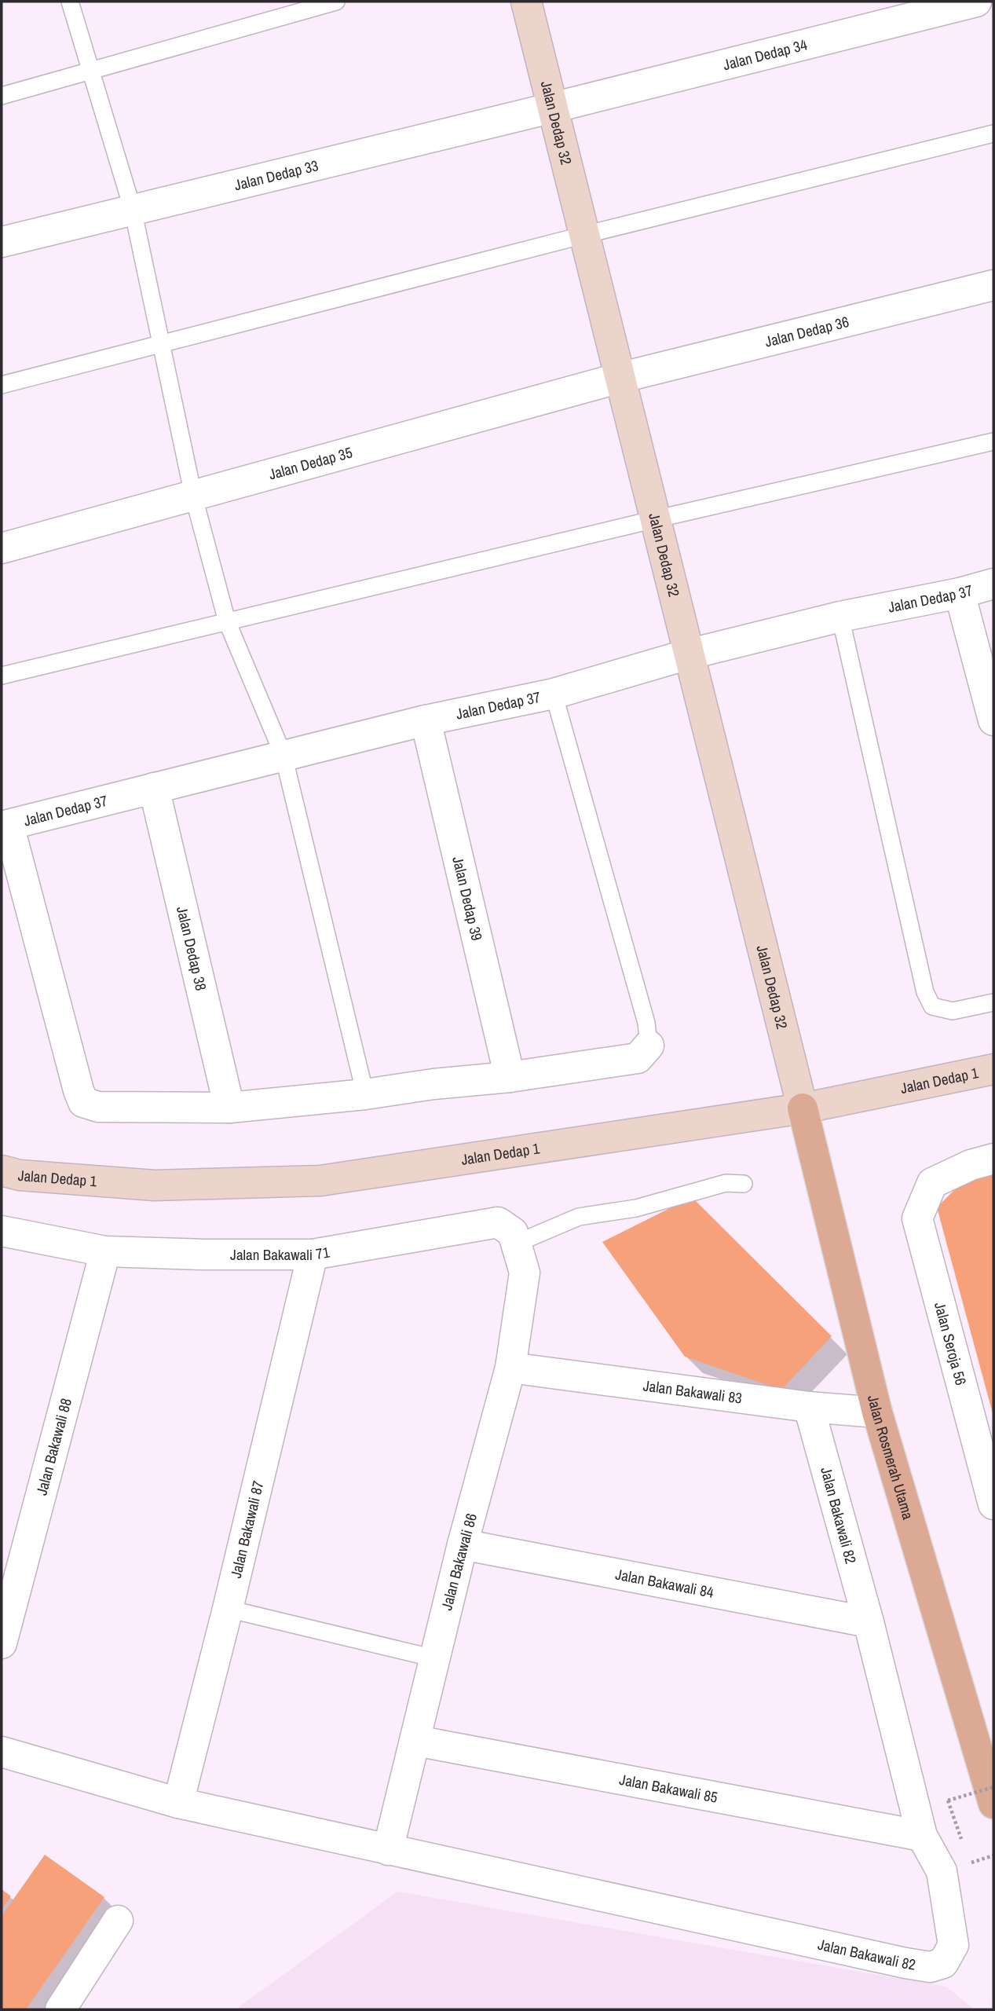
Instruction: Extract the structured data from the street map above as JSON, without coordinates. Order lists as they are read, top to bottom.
{
  "streets": {
    "main road": ["Jalan Rosmerah Utama"],
    "street": [
      "Jalan Dedap 34",
      "Jalan Dedap 32",
      "Jalan Dedap 33",
      "Jalan Dedap 36",
      "Jalan Dedap 35",
      "Jalan Dedap 37",
      "Jalan Dedap 39",
      "Jalan Dedap 38",
      "Jalan Dedap 1",
      "Jalan Bakawali 71",
      "Jalan Seroja 56",
      "Jalan Bakawali 83",
      "Jalan Bakawali 88",
      "Jalan Bakawali 82",
      "Jalan Bakawali 87",
      "Jalan Bakawali 86",
      "Jalan Bakawali 84",
      "Jalan Bakawali 85"
    ]
  },
  "crossings": [
    ["Jalan Dedap 34", "Jalan Dedap 32"],
    ["Jalan Dedap 34", "Jalan Dedap 33"],
    ["Jalan Dedap 32", "Jalan Dedap 33"],
    ["Jalan Dedap 32", "Jalan Dedap 36"],
    ["Jalan Dedap 32", "Jalan Dedap 35"],
    ["Jalan Dedap 32", "Jalan Dedap 37"],
    ["Jalan Dedap 32", "Jalan Dedap 1"],
    ["Jalan Dedap 32", "Jalan Rosmerah Utama"],
    ["Jalan Dedap 36", "Jalan Dedap 35"],
    ["Jalan Dedap 37", "Jalan Dedap 39"],
    ["Jalan Dedap 37", "Jalan Dedap 38"],
    ["Jalan Dedap 1", "Jalan Rosmerah Utama"],
    ["Jalan Bakawali 71", "Jalan Bakawali 88"],
    ["Jalan Bakawali 71", "Jalan Bakawali 87"],
    ["Jalan Bakawali 71", "Jalan Bakawali 86"],
    ["Jalan Bakawali 83", "Jalan Rosmerah Utama"],
    ["Jalan Bakawali 83", "Jalan Bakawali 82"],
    ["Jalan Bakawali 83", "Jalan Bakawali 86"],
    ["Jalan Bakawali 82", "Jalan Bakawali 87"],
    ["Jalan Bakawali 82", "Jalan Bakawali 86"],
    ["Jalan Bakawali 82", "Jalan Bakawali 84"],
    ["Jalan Bakawali 82", "Jalan Bakawali 85"],
    ["Jalan Bakawali 86", "Jalan Bakawali 84"],
    ["Jalan Bakawali 86", "Jalan Bakawali 85"]
  ]
}
